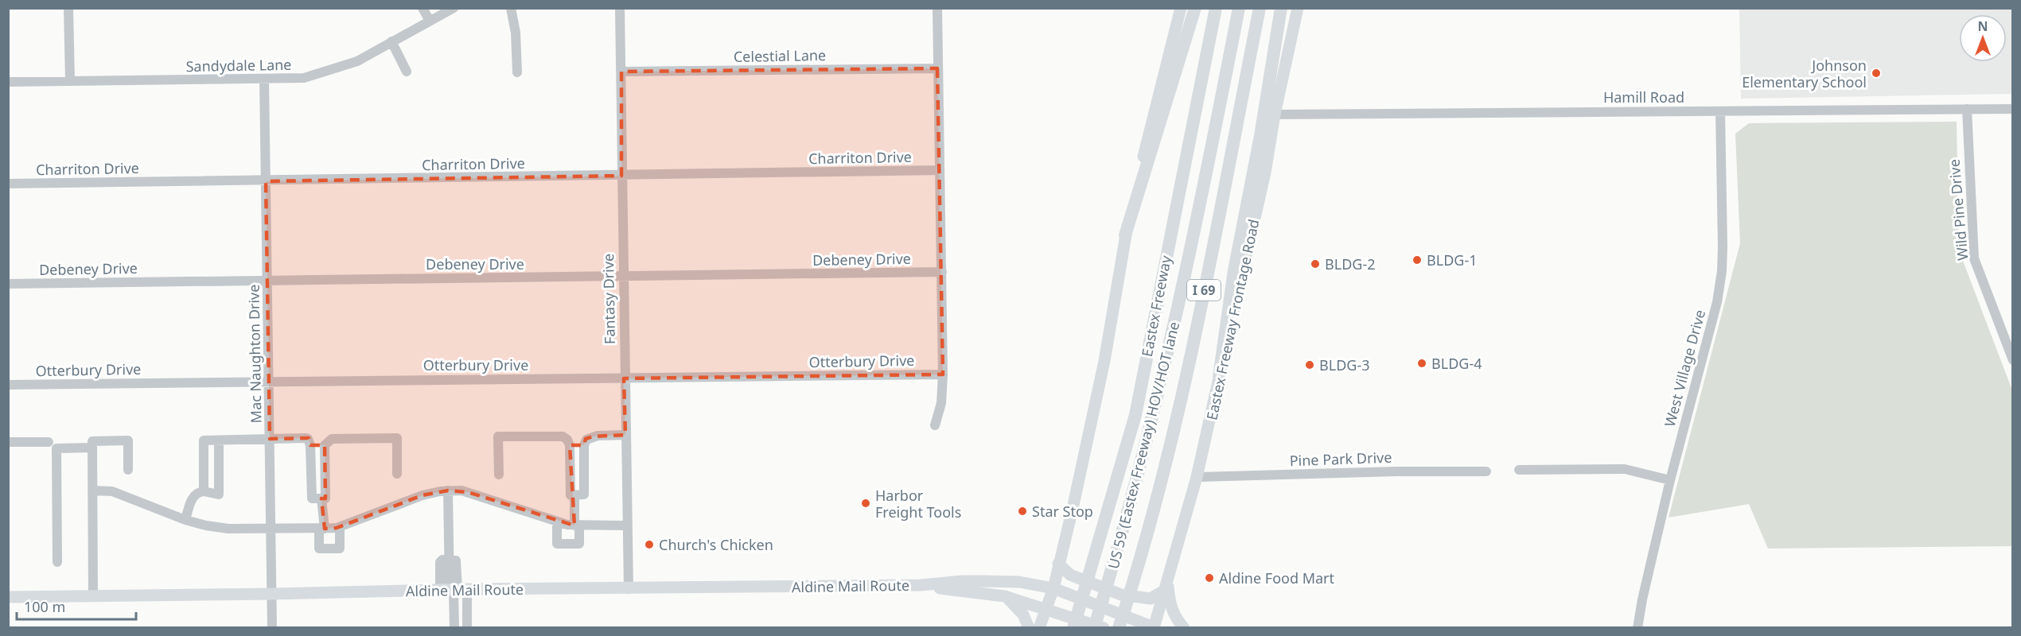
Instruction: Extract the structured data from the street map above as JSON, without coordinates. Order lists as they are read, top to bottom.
{
  "streets": {
    "highway": ["I 69", "Eastex Freeway", "US 59 (Eastex Freeway) HOV/HOT lane"],
    "main road": ["Eastex Freeway Frontage Road", "Aldine Mail Route"],
    "street": [
      "Celestial Lane",
      "Sandydale Lane",
      "Hamill Road",
      "Charriton Drive",
      "Wild Pine Drive",
      "Debeney Drive",
      "Fantasy Drive",
      "Mac Naughton Drive",
      "Otterbury Drive",
      "West Village Drive",
      "Pine Park Drive"
    ]
  },
  "crossings": [
    ["Celestial Lane", "Fantasy Drive"],
    ["Sandydale Lane", "Mac Naughton Drive"],
    ["Hamill Road", "Wild Pine Drive"],
    ["Hamill Road", "Eastex Freeway Frontage Road"],
    ["Hamill Road", "West Village Drive"],
    ["Charriton Drive", "Fantasy Drive"],
    ["Charriton Drive", "Mac Naughton Drive"],
    ["Debeney Drive", "Fantasy Drive"],
    ["Debeney Drive", "Mac Naughton Drive"],
    ["Fantasy Drive", "Otterbury Drive"],
    ["Fantasy Drive", "Aldine Mail Route"],
    ["Eastex Freeway Frontage Road", "Pine Park Drive"],
    ["Eastex Freeway Frontage Road", "Aldine Mail Route"],
    ["Mac Naughton Drive", "Otterbury Drive"],
    ["Mac Naughton Drive", "Aldine Mail Route"]
  ],
  "places": [
    "Johnson Elementary School",
    "BLDG-1",
    "BLDG-2",
    "BLDG-4",
    "BLDG-3",
    "Harbor Freight Tools",
    "Star Stop",
    "Church's Chicken",
    "Aldine Food Mart"
  ],
  "scale_bar": "100 m",
  "north": "top"
}
